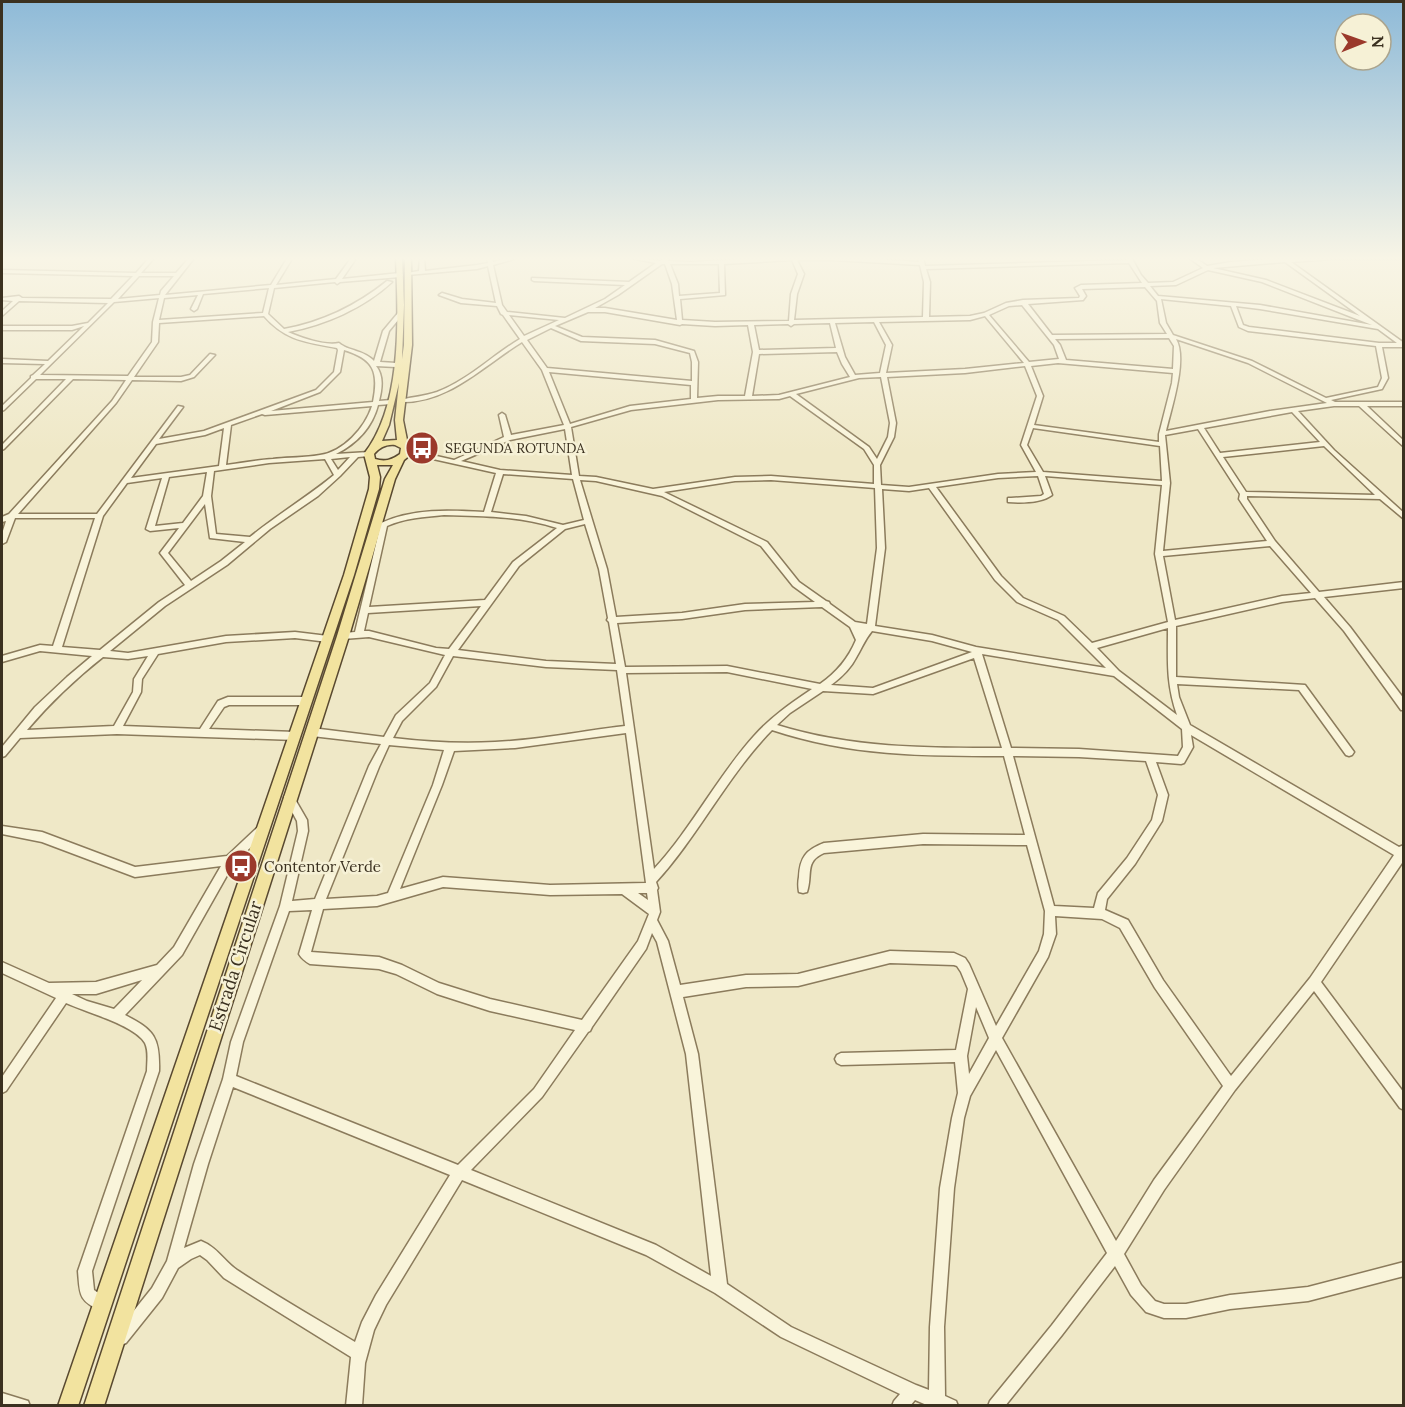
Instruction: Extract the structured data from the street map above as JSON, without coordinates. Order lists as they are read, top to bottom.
{
  "streets": {
    "main road": ["Estrada Circular"]
  },
  "places": {
    "bus stop": ["SEGUNDA ROTUNDA", "Contentor Verde"]
  },
  "north": "right"
}
